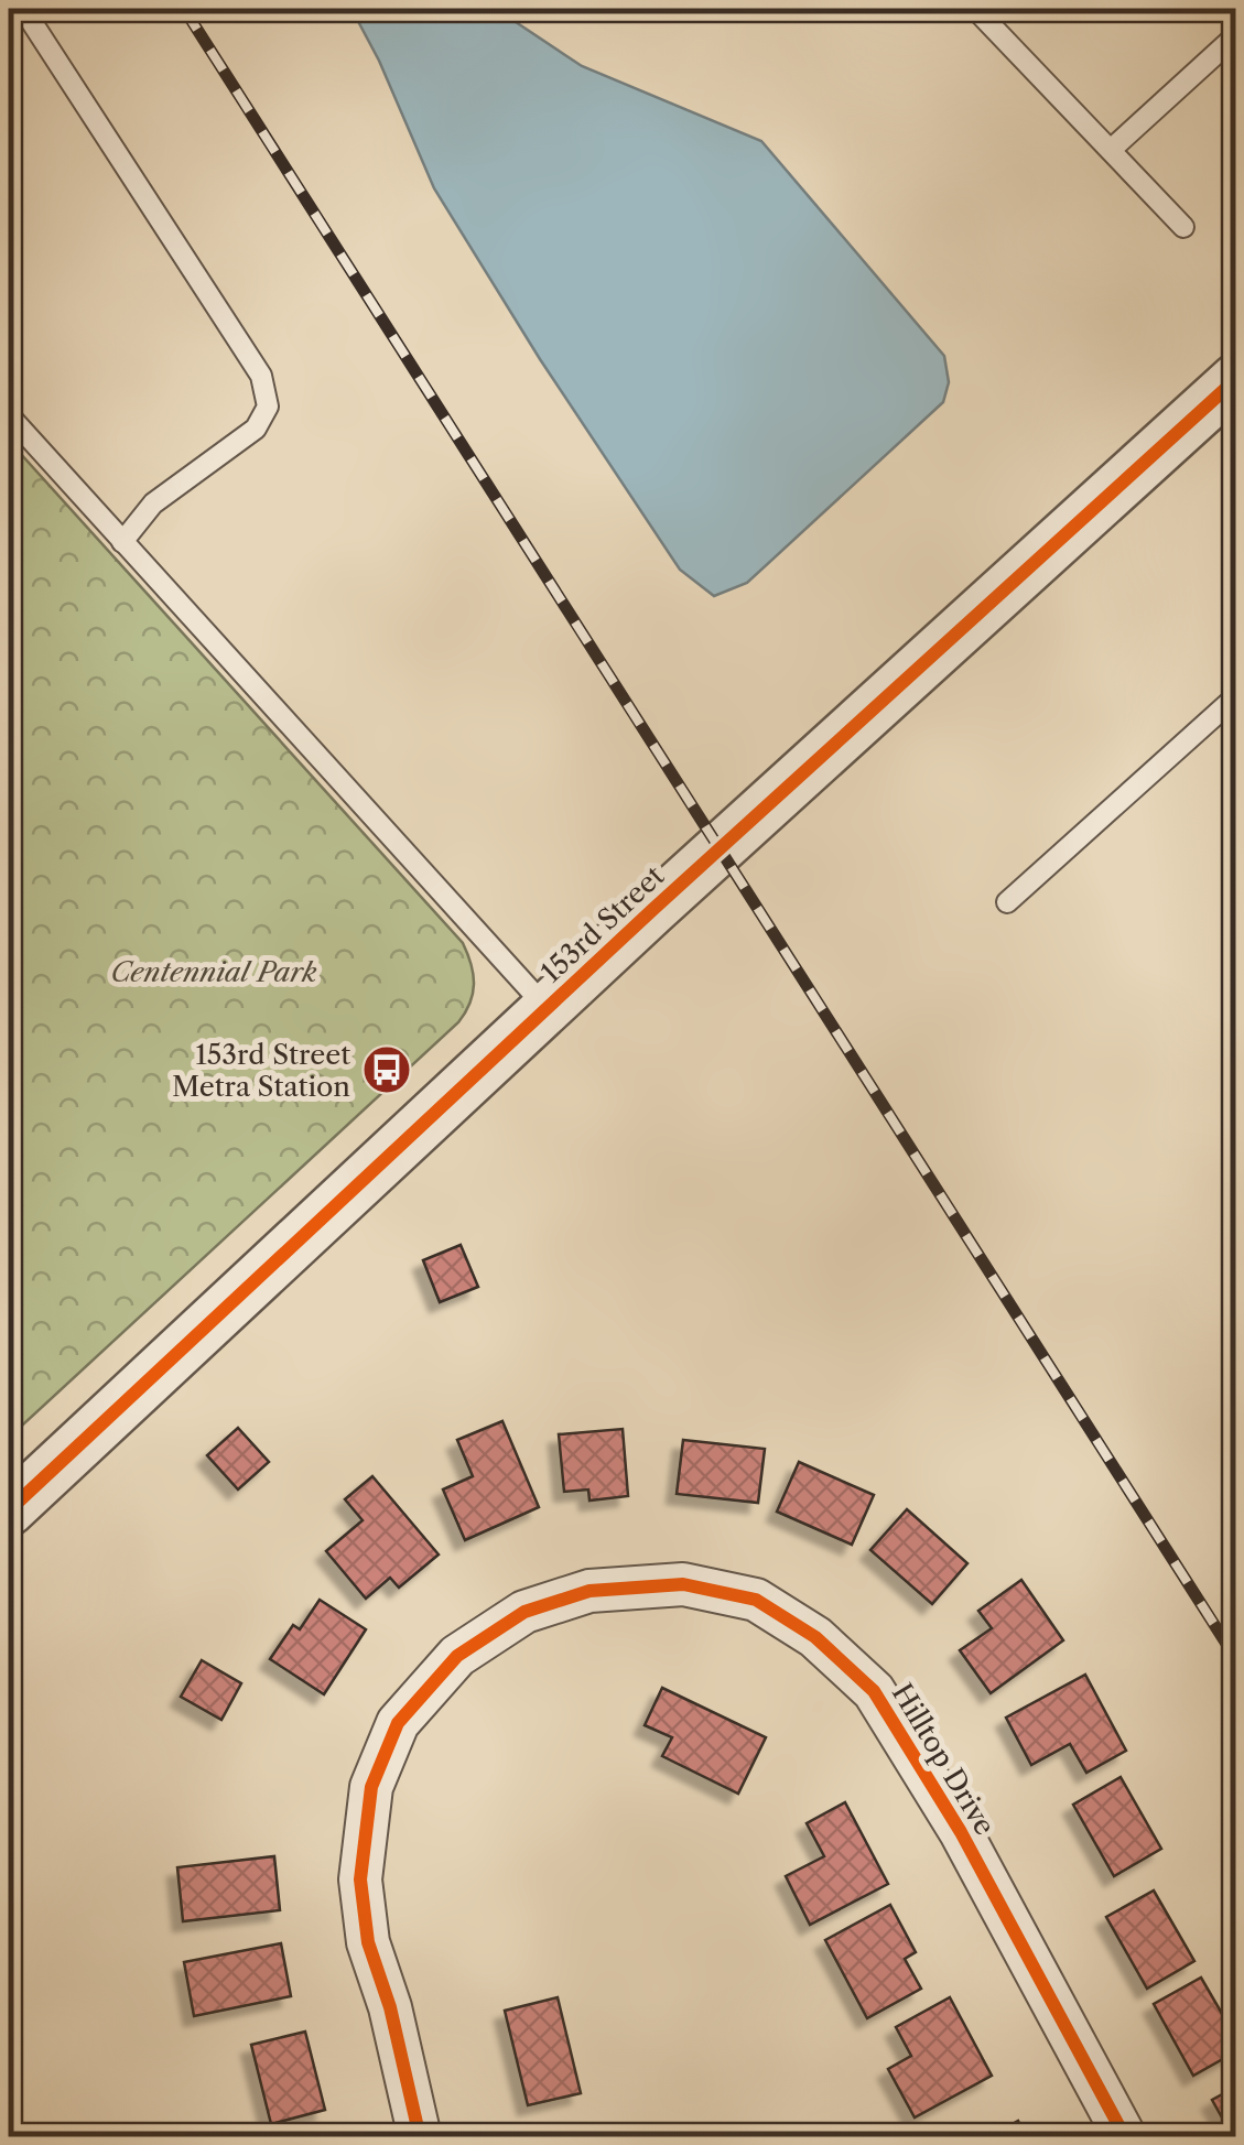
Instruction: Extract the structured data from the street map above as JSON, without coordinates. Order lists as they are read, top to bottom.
{
  "streets": {
    "street": ["153rd Street", "Hilltop Drive"]
  },
  "parks": ["Centennial Park"],
  "places": {
    "bus stop": ["153rd Street Metra Station"]
  }
}
